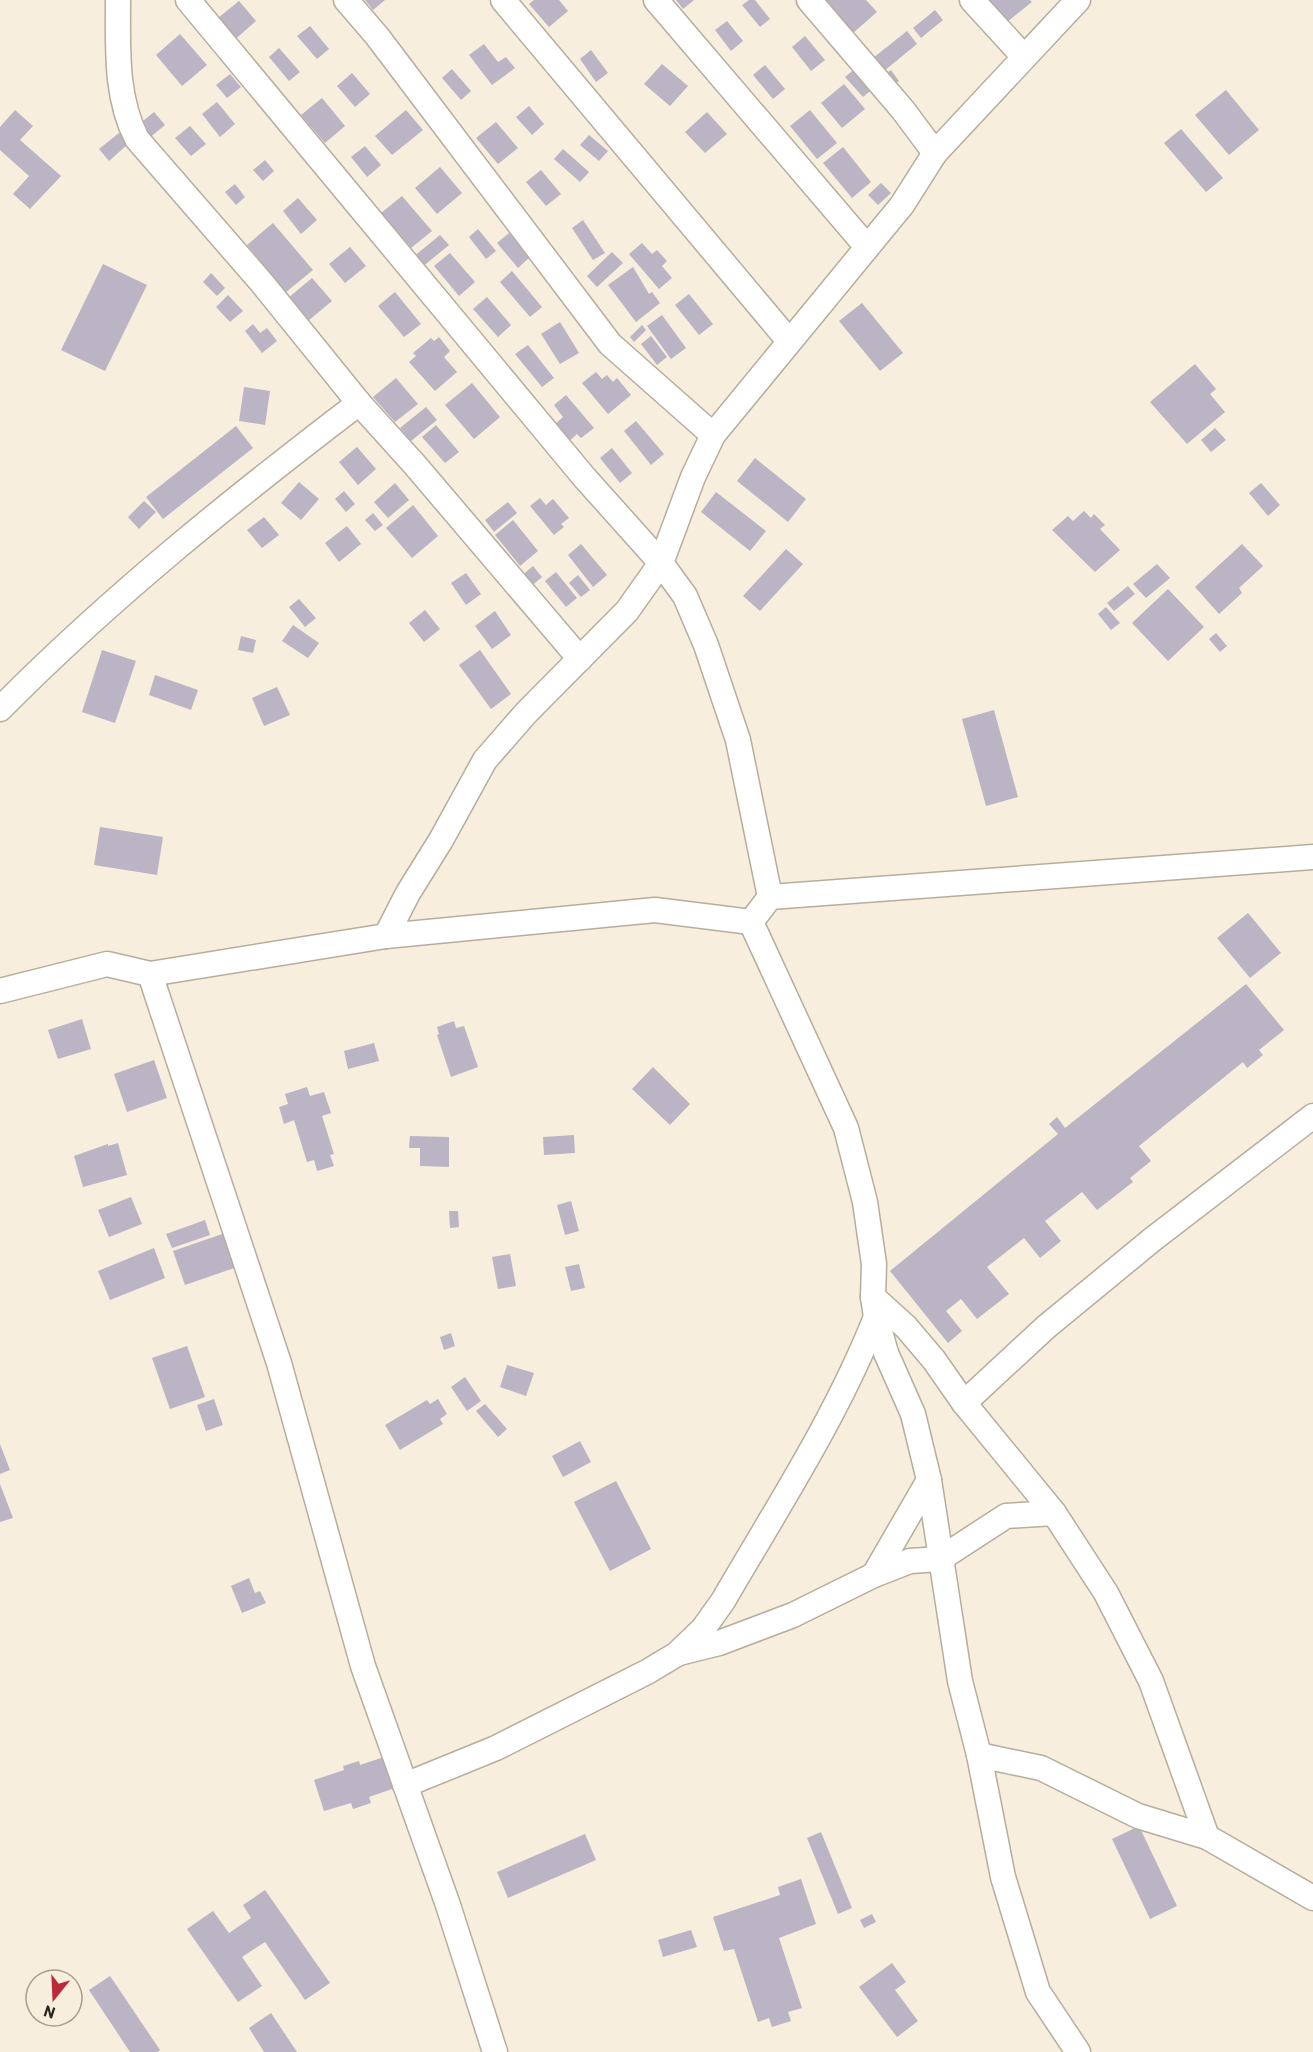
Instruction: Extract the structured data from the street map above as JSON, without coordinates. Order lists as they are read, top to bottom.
{
  "north": "bottom"
}
